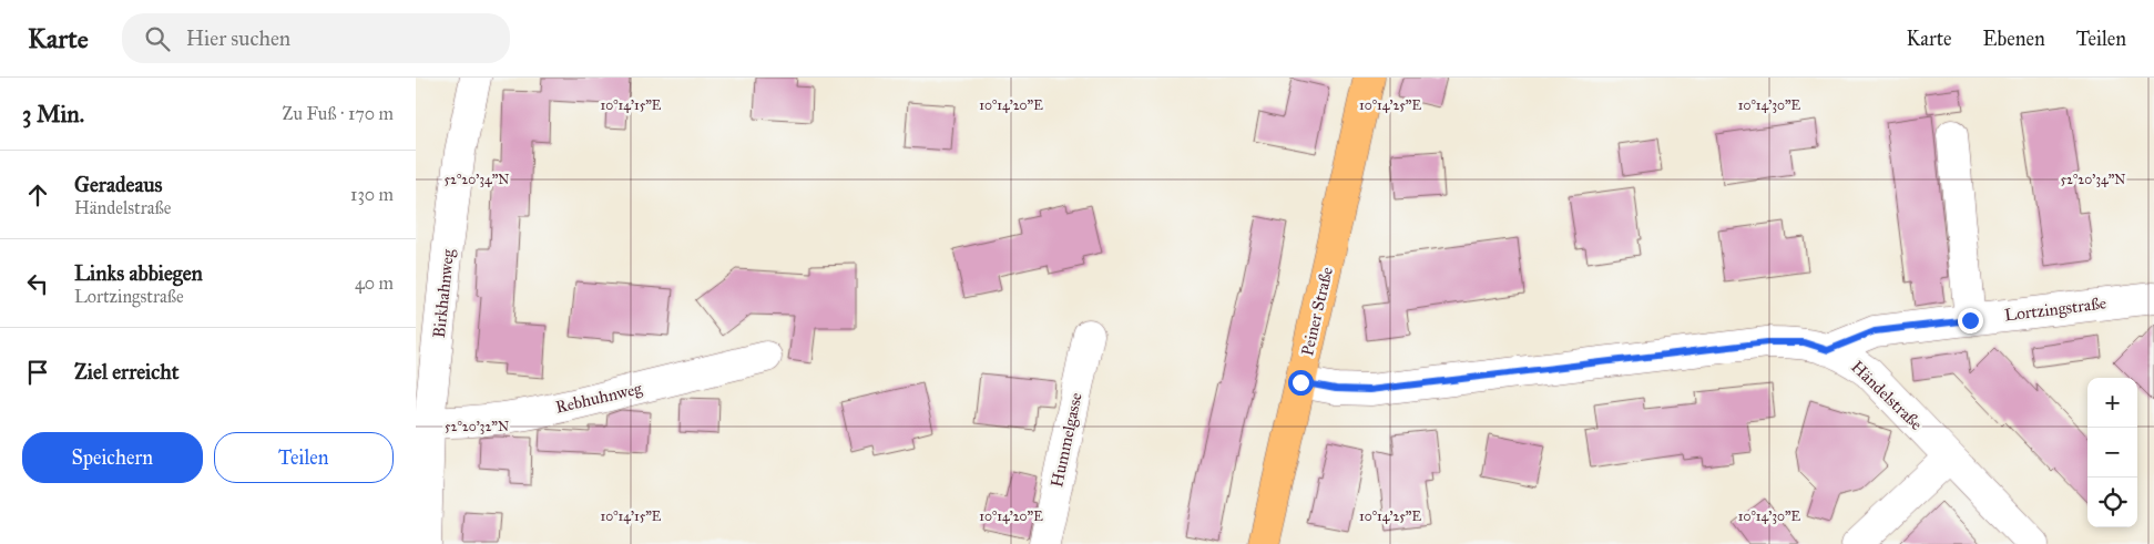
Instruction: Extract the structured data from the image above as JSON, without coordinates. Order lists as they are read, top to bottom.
{
  "streets": {
    "main road": ["Peiner Straße"],
    "street": [
      "Birkhahnweg",
      "Lortzingstraße",
      "Händelstraße",
      "Rebhuhnweg",
      "Hummelgasse"
    ]
  },
  "crossings": [
    ["Birkhahnweg", "Rebhuhnweg"],
    ["Lortzingstraße", "Händelstraße"],
    ["Peiner Straße", "Händelstraße"]
  ],
  "page": {
    "header": "Karte",
    "search": "Hier suchen",
    "nav": ["Karte", "Ebenen", "Teilen"],
    "heading": ["3 Min.", "Zu Fuß · 170 m"],
    "list": [
      ["Geradeaus", "Händelstraße", "130 m"],
      ["Links abbiegen", "Lortzingstraße", "40 m"],
      "Ziel erreicht"
    ],
    "map_buttons": ["+", "−"],
    "buttons": ["Speichern", "Teilen"]
  },
  "coordinates": [
    "10°14'15\"E",
    "10°14'20\"E",
    "10°14'25\"E",
    "10°14'30\"E",
    "52°20'34\"N",
    "52°20'32\"N"
  ]
}
